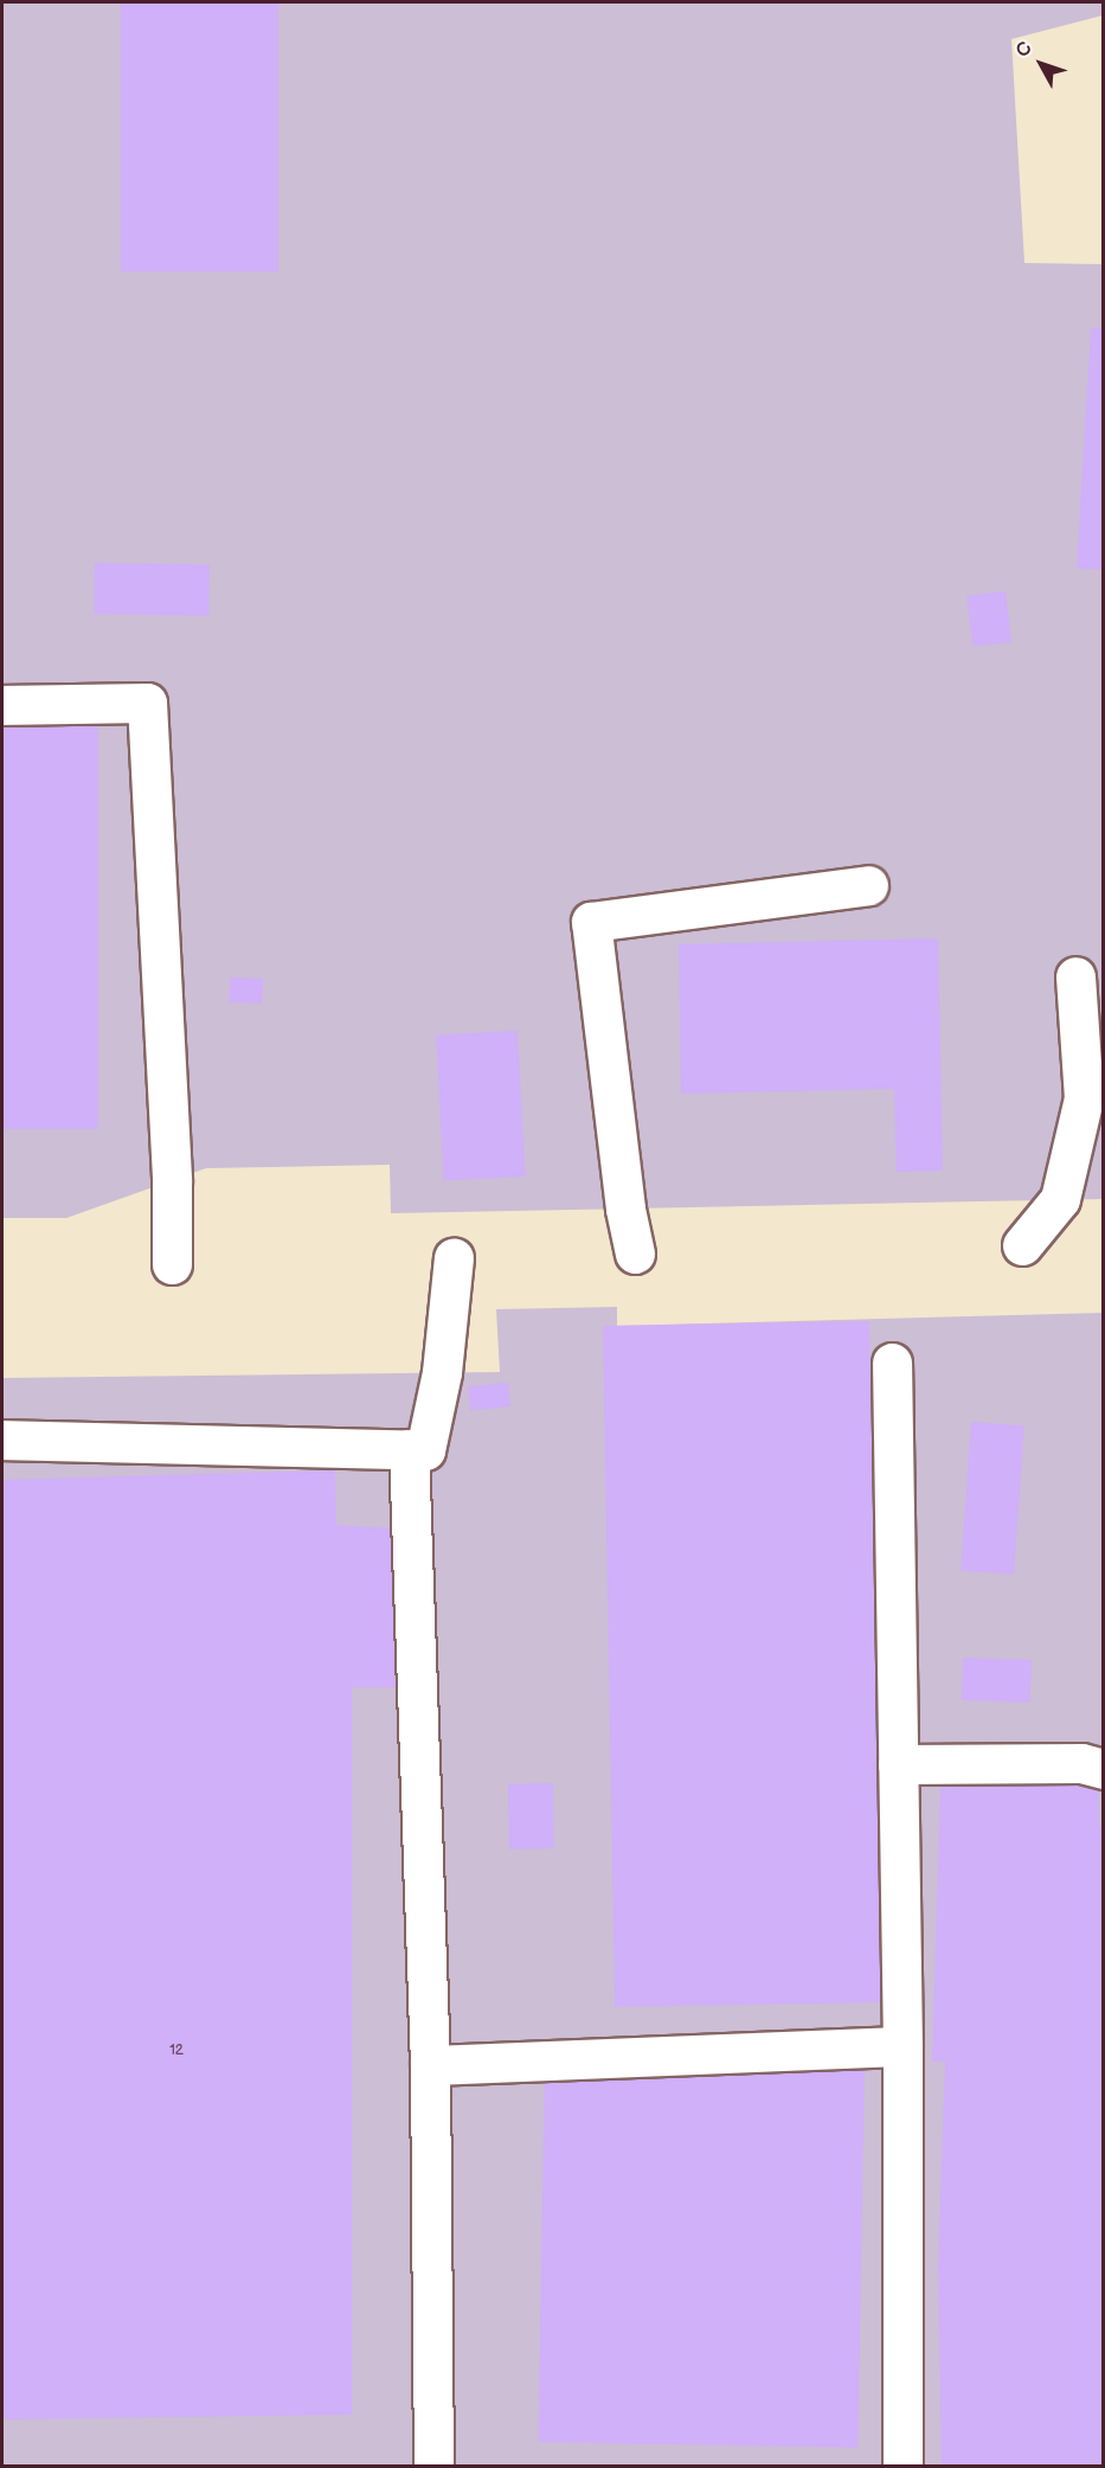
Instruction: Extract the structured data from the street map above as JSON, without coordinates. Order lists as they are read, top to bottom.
{
  "house_numbers": ["12"],
  "north": "top left"
}
